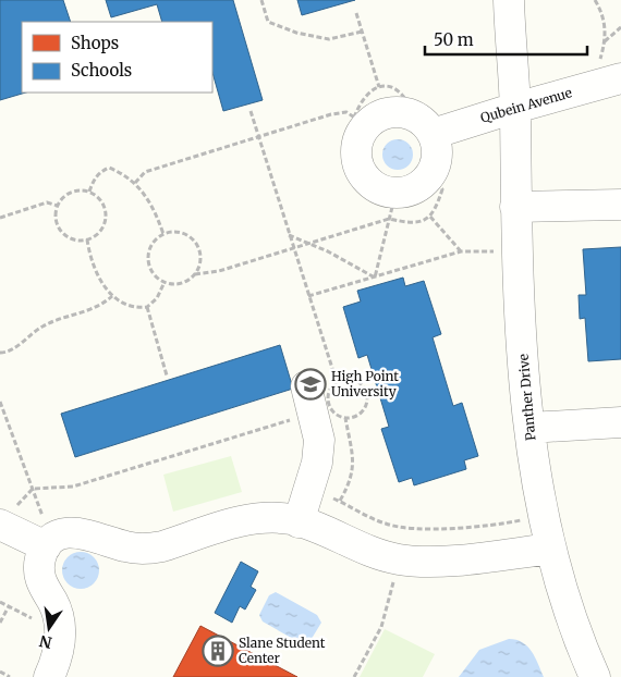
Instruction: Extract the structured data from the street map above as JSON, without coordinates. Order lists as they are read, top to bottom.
{
  "streets": {
    "street": ["Qubein Avenue", "Panther Drive"]
  },
  "crossings": [
    ["Qubein Avenue", "Panther Drive"]
  ],
  "places": {
    "school or university": ["High Point University"],
    "building": ["Slane Student Center"]
  },
  "legend": ["Shops", "Schools"],
  "scale_bar": "50 m",
  "north": "bottom"
}
